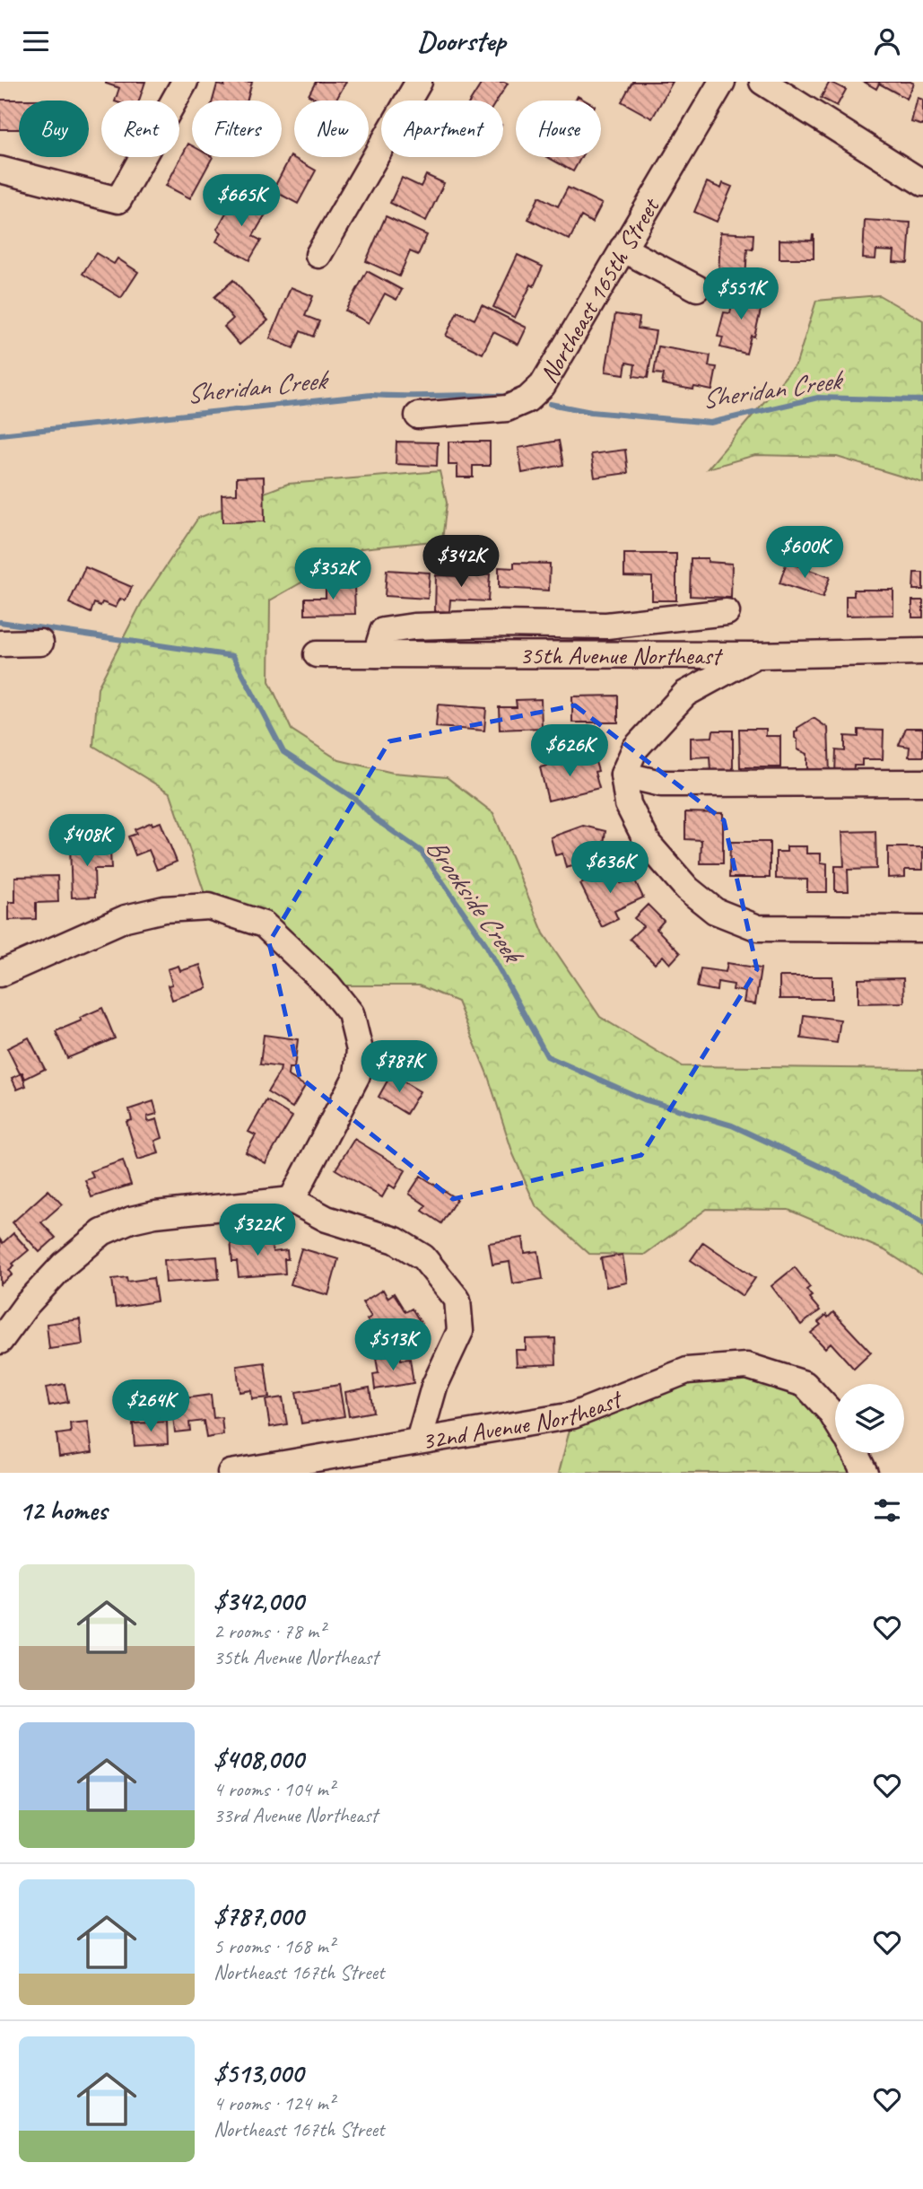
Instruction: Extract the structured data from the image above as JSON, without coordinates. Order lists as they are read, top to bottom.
{
  "streets": {
    "street": ["Northeast 165th Street", "35th Avenue Northeast", "32nd Avenue Northeast"]
  },
  "water": ["Sheridan Creek", "Brookside Creek"],
  "page": {
    "header": "Doorstep",
    "chip": [
      "Buy",
      "Rent",
      "Filters",
      "New",
      "Apartment",
      "House"
    ],
    "price": [
      "$665K",
      "$551K",
      "$600K",
      "$342K",
      "$352K",
      "$626K",
      "$408K",
      "$636K",
      "$787K",
      "$322K",
      "$513K",
      "$264K"
    ],
    "heading": "12 homes",
    "list": [
      {
        "name": "$342,000",
        "note": "2 rooms · 78 m² · 35th Avenue Northeast"
      },
      {
        "name": "$408,000",
        "note": "4 rooms · 104 m² · 33rd Avenue Northeast"
      },
      {
        "name": "$787,000",
        "note": "5 rooms · 168 m² · Northeast 167th Street"
      },
      {
        "name": "$513,000",
        "note": "4 rooms · 124 m² · Northeast 167th Street"
      }
    ]
  }
}
